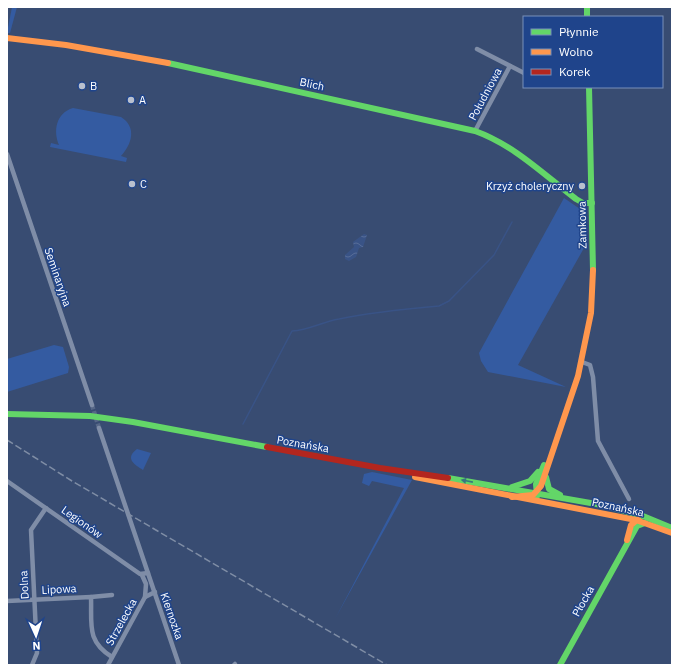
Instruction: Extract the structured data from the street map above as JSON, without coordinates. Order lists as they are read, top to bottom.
{
  "streets": {
    "main road": [
      "Blich",
      "Zamkowa",
      "Poznańska",
      "Płocka"
    ],
    "street": [
      "Południowa",
      "Seminaryjna",
      "Legionów",
      "Dolna",
      "Lipowa",
      "Kiernozka",
      "Strzelecka"
    ]
  },
  "crossings": [
    ["Blich", "Południowa"],
    ["Blich", "Zamkowa"],
    ["Zamkowa", "Poznańska"],
    ["Poznańska", "Płocka"],
    ["Legionów", "Dolna"],
    ["Dolna", "Lipowa"],
    ["Lipowa", "Strzelecka"],
    ["Kiernozka", "Strzelecka"]
  ],
  "places": [
    "B",
    "A",
    "C",
    "Krzyż choleryczny"
  ],
  "legend": ["Płynnie", "Wolno", "Korek"],
  "north": "bottom"
}
